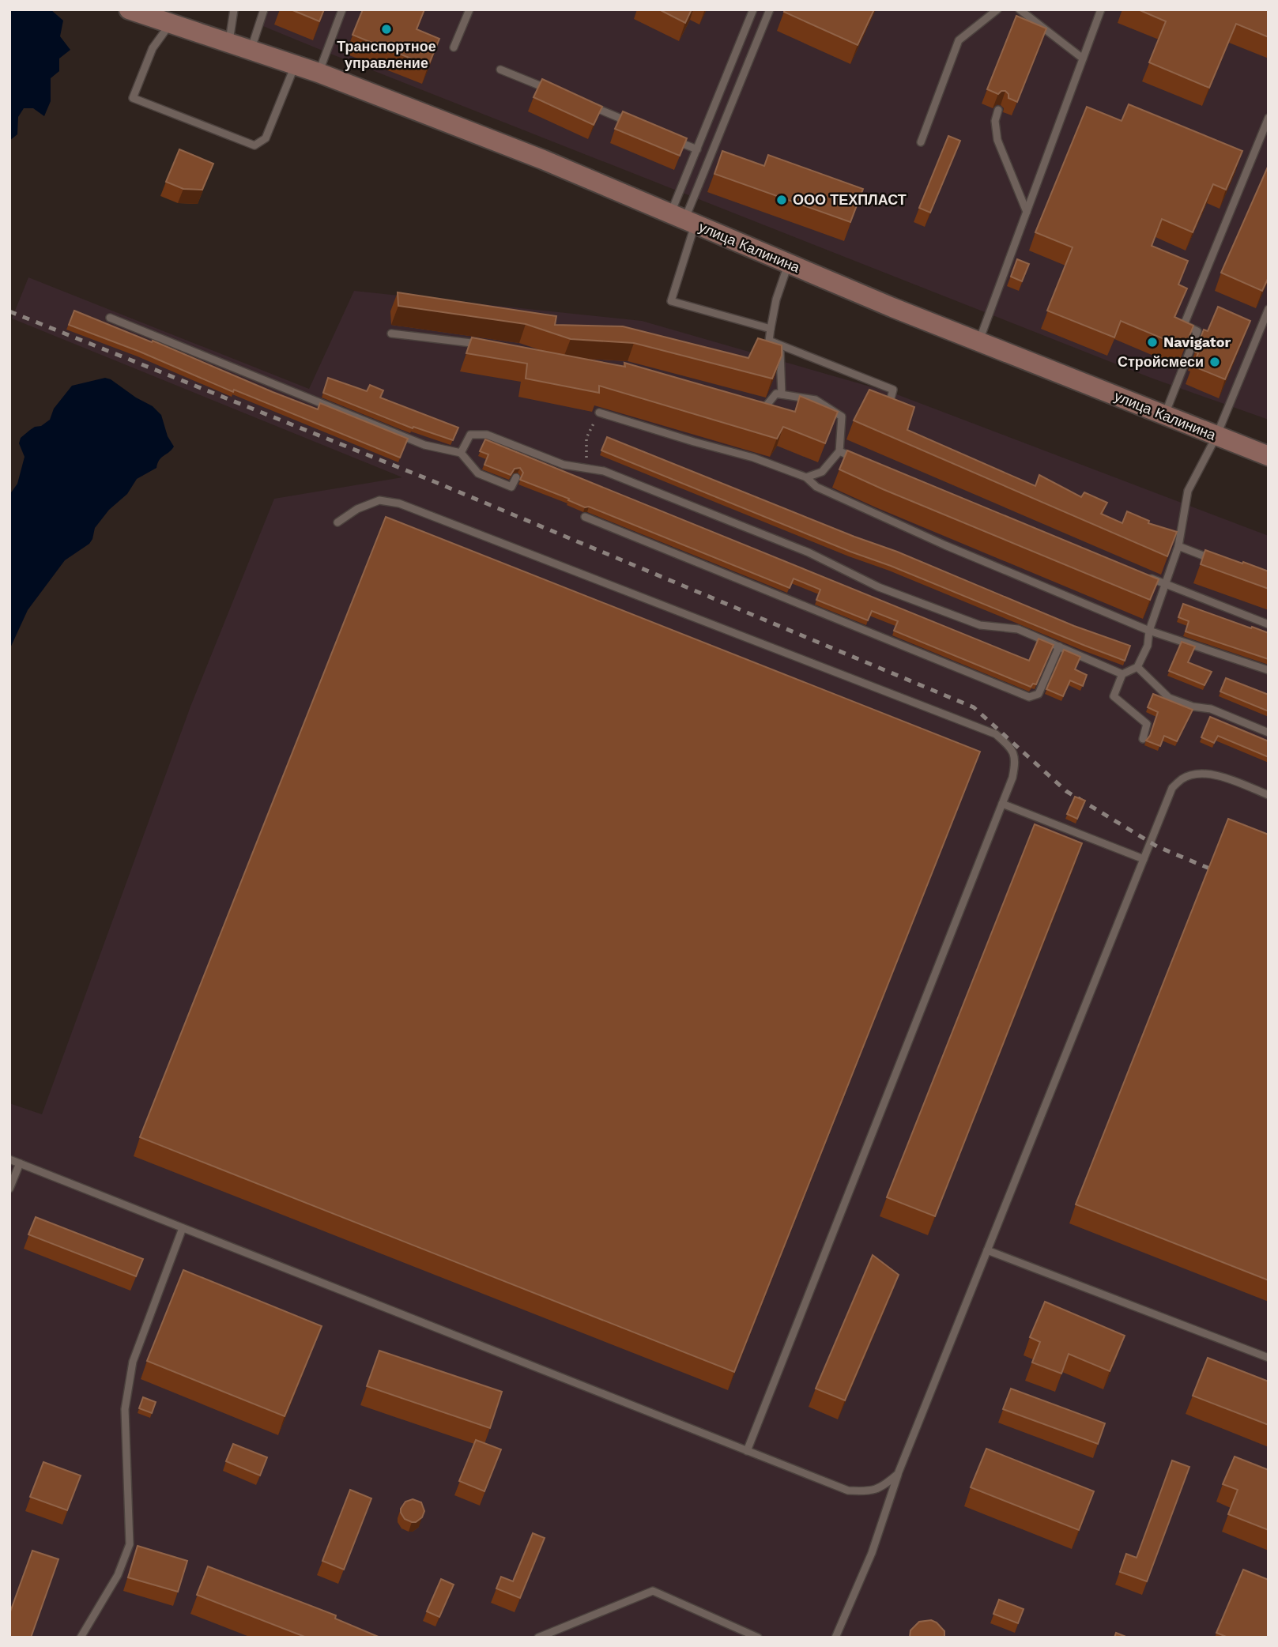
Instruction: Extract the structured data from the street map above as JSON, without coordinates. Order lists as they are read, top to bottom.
{
  "streets": {
    "street": ["улица Калинина"]
  },
  "places": [
    "Транспортное управление",
    "ООО ТЕХПЛАСТ",
    "Navigator",
    "Стройсмеси"
  ]
}
